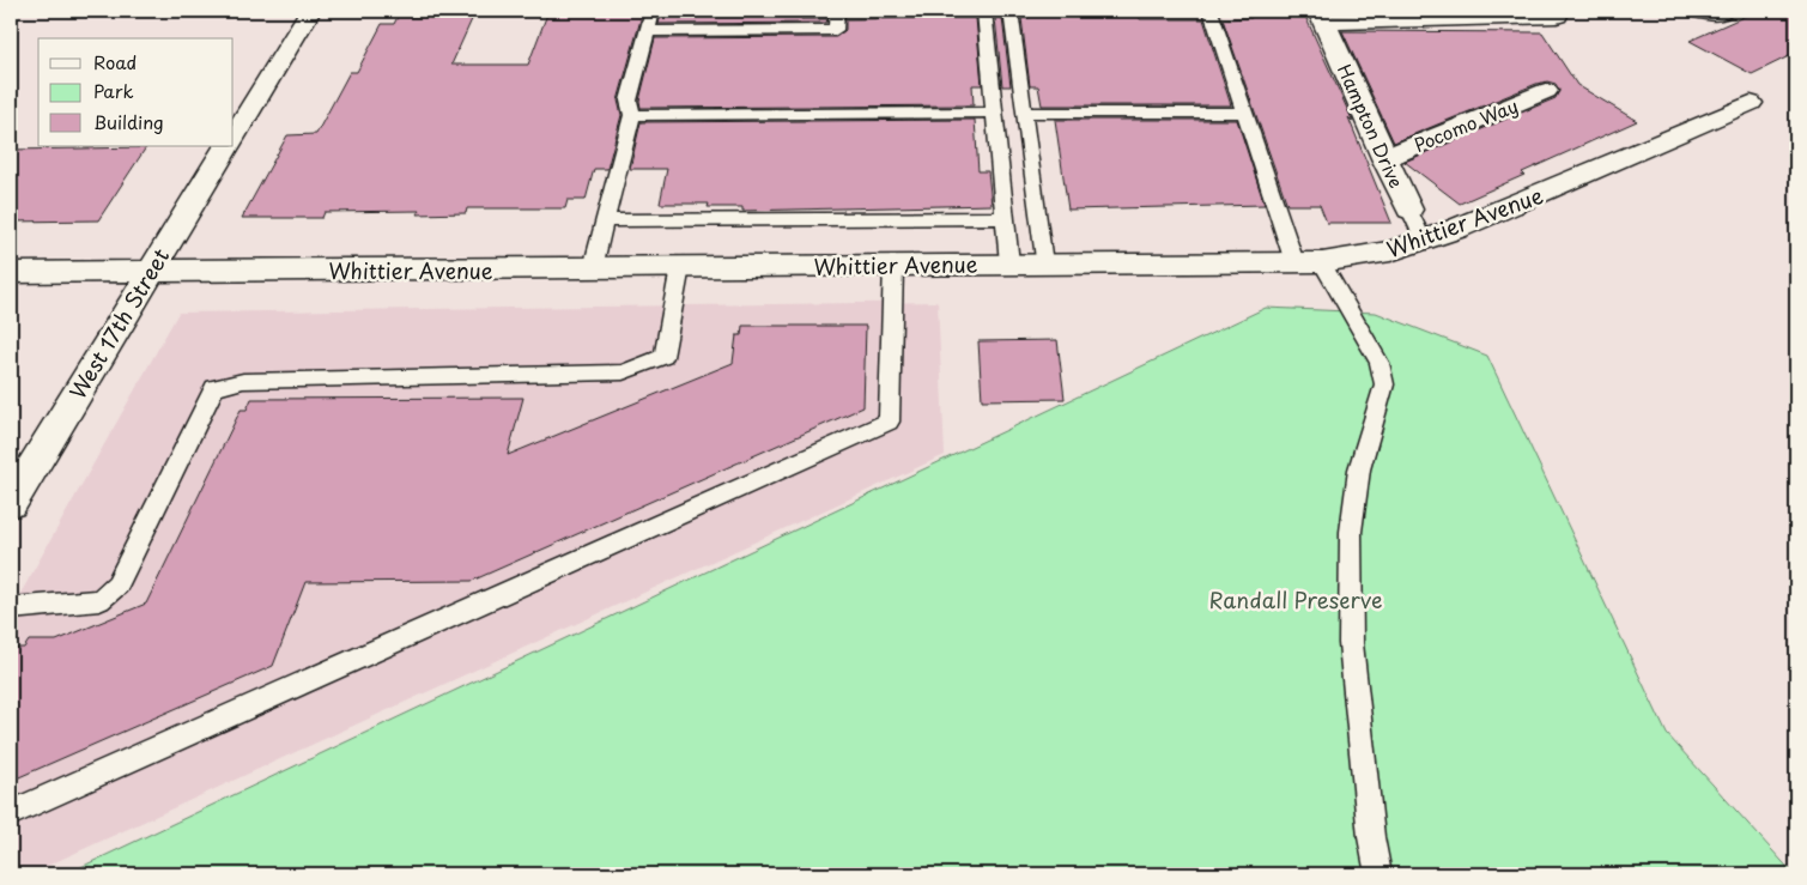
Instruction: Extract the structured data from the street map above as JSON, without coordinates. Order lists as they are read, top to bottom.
{
  "streets": {
    "street": [
      "Pocomo Way",
      "Hampton Drive",
      "Whittier Avenue",
      "West 17th Street"
    ]
  },
  "crossings": [
    ["Pocomo Way", "Hampton Drive"],
    ["Hampton Drive", "Whittier Avenue"],
    ["Whittier Avenue", "West 17th Street"]
  ],
  "parks": ["Randall Preserve"],
  "legend": ["Road", "Park", "Building"]
}
